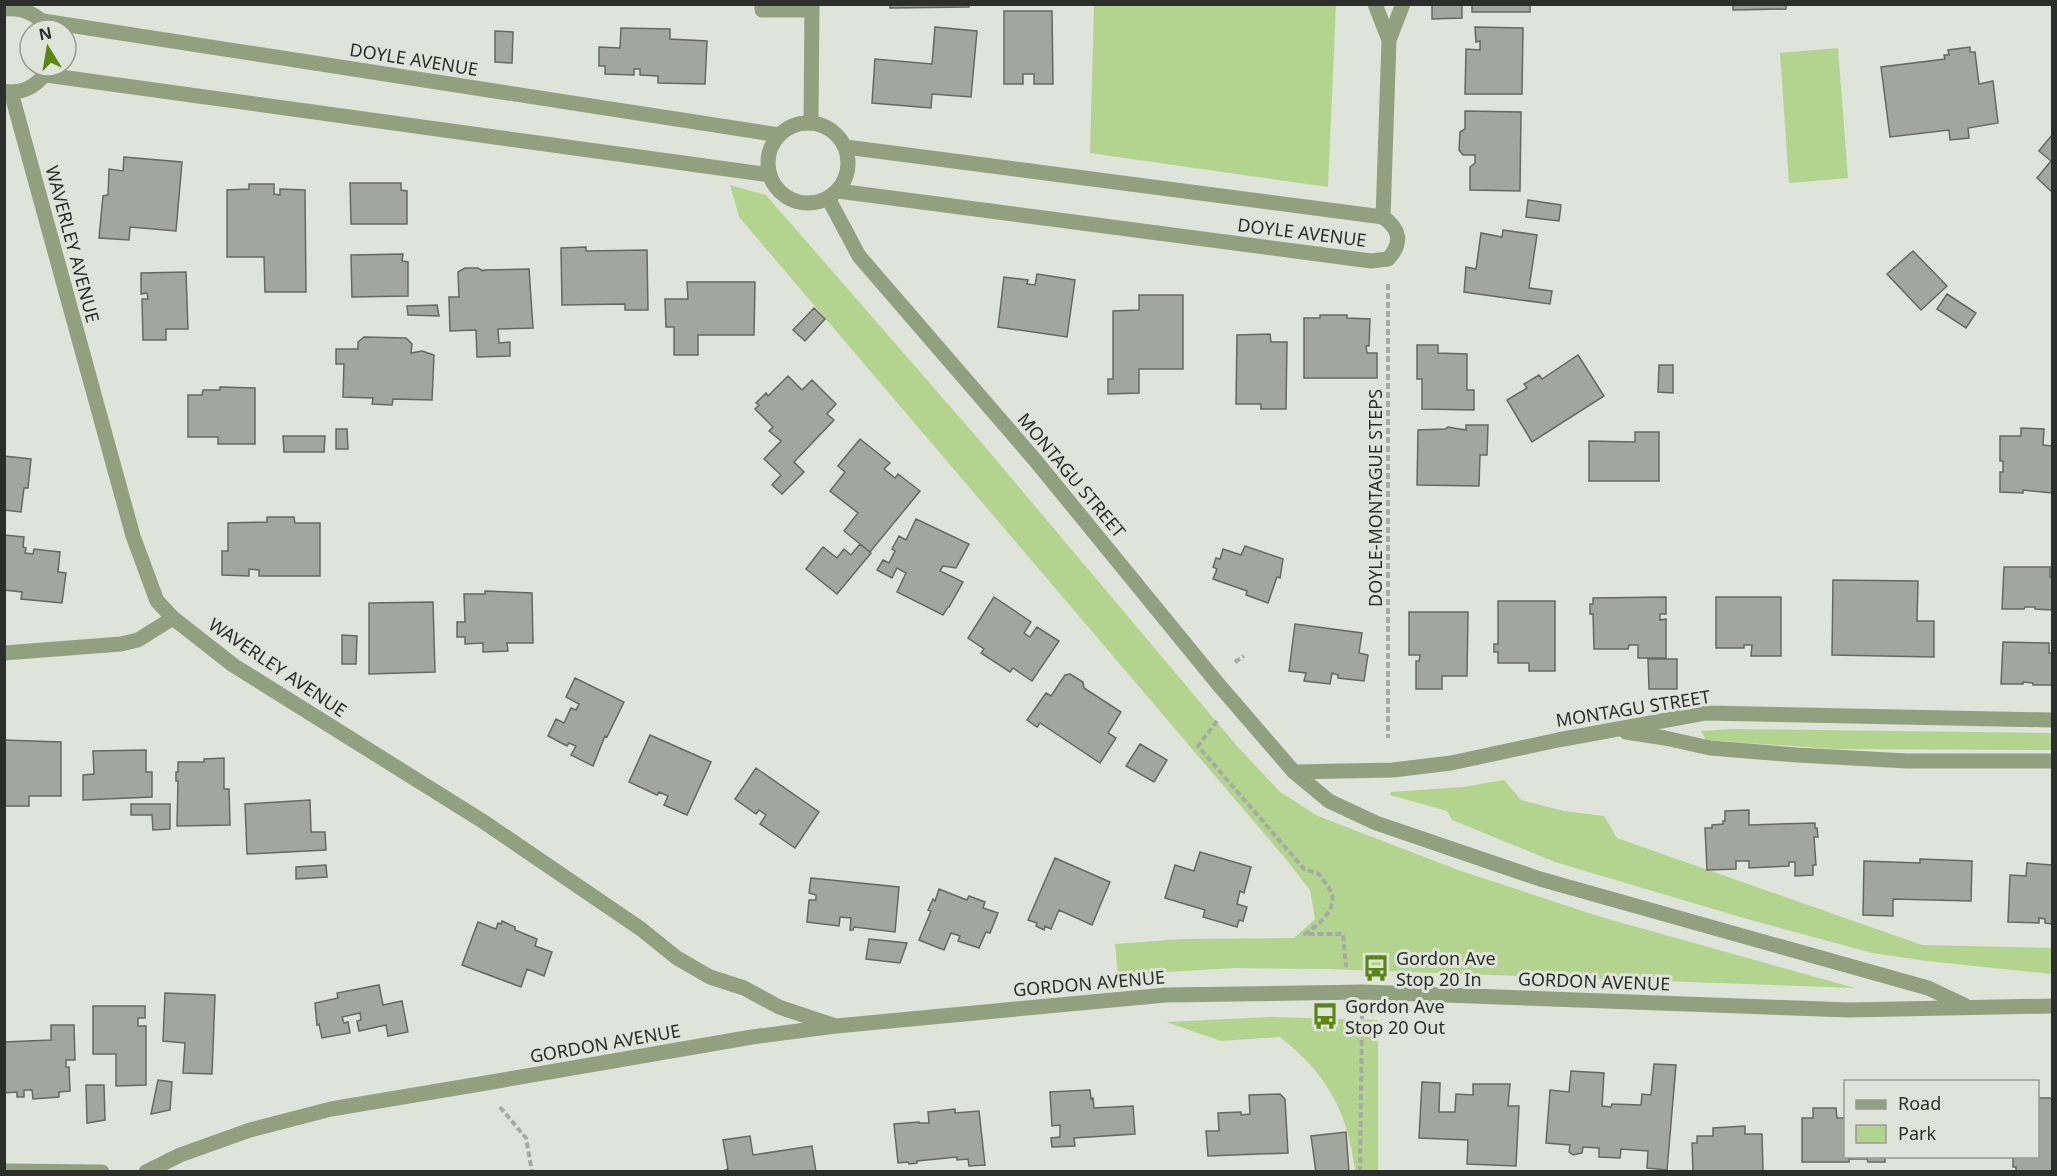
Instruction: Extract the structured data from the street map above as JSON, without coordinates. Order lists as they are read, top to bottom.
{
  "streets": {
    "street": [
      "DOYLE AVENUE",
      "WAVERLEY AVENUE",
      "MONTAGU STREET",
      "GORDON AVENUE"
    ],
    "path": ["DOYLE-MONTAGUE STEPS"]
  },
  "crossings": [
    ["DOYLE AVENUE", "MONTAGU STREET"],
    ["DOYLE AVENUE", "DOYLE-MONTAGUE STEPS"],
    ["WAVERLEY AVENUE", "GORDON AVENUE"],
    ["MONTAGU STREET", "GORDON AVENUE"]
  ],
  "places": {
    "bus stop": ["Gordon Ave Stop 20 In", "Gordon Ave Stop 20 Out"]
  },
  "legend": ["Road", "Park"],
  "north": "top"
}
